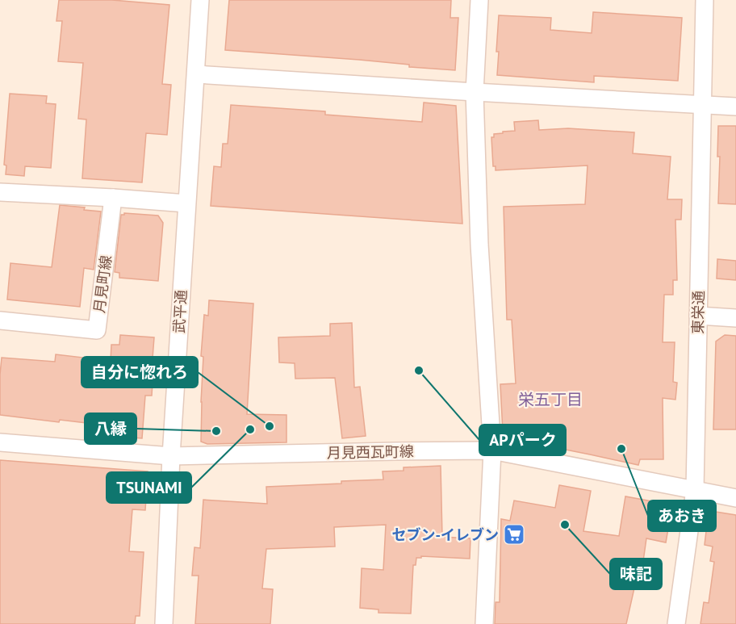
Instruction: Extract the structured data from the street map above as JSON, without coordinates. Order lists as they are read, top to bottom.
{
  "streets": {
    "street": [
      "月見町線",
      "武平通",
      "東栄通",
      "月見西瓦町線"
    ]
  },
  "crossings": [
    ["武平通", "月見西瓦町線"],
    ["東栄通", "月見西瓦町線"]
  ],
  "districts": ["栄五丁目"],
  "places": {
    "other": [
      "APパーク",
      "自分に惚れろ",
      "TSUNAMI",
      "八縁",
      "あおき",
      "味記"
    ],
    "supermarket": ["セブン-イレブン"]
  }
}
